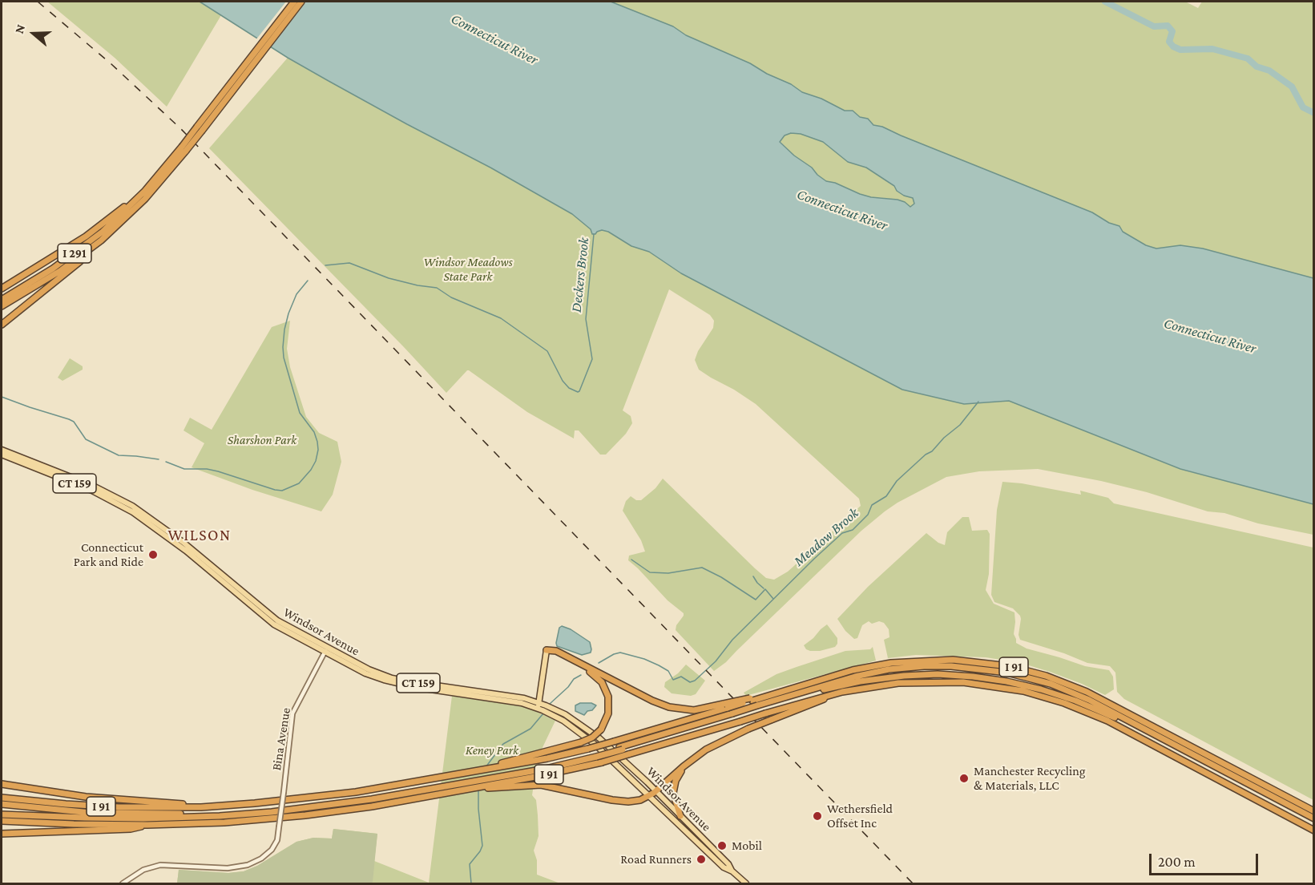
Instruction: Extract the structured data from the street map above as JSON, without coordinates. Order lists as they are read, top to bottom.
{
  "streets": {
    "highway": ["I 291", "I 91"],
    "main road": ["CT 159", "Windsor Avenue"],
    "street": ["Bina Avenue"]
  },
  "crossings": [
    ["Windsor Avenue", "Bina Avenue"]
  ],
  "districts": ["WILSON"],
  "water": ["Connecticut River", "Deckers Brook", "Meadow Brook"],
  "parks": ["Windsor Meadows State Park", "Sharshon Park", "Keney Park"],
  "places": [
    "Connecticut Park and Ride",
    "Manchester Recycling & Materials, LLC",
    "Wethersfield Offset Inc",
    "Mobil",
    "Road Runners"
  ],
  "scale_bar": "200 m",
  "north": "left"
}
